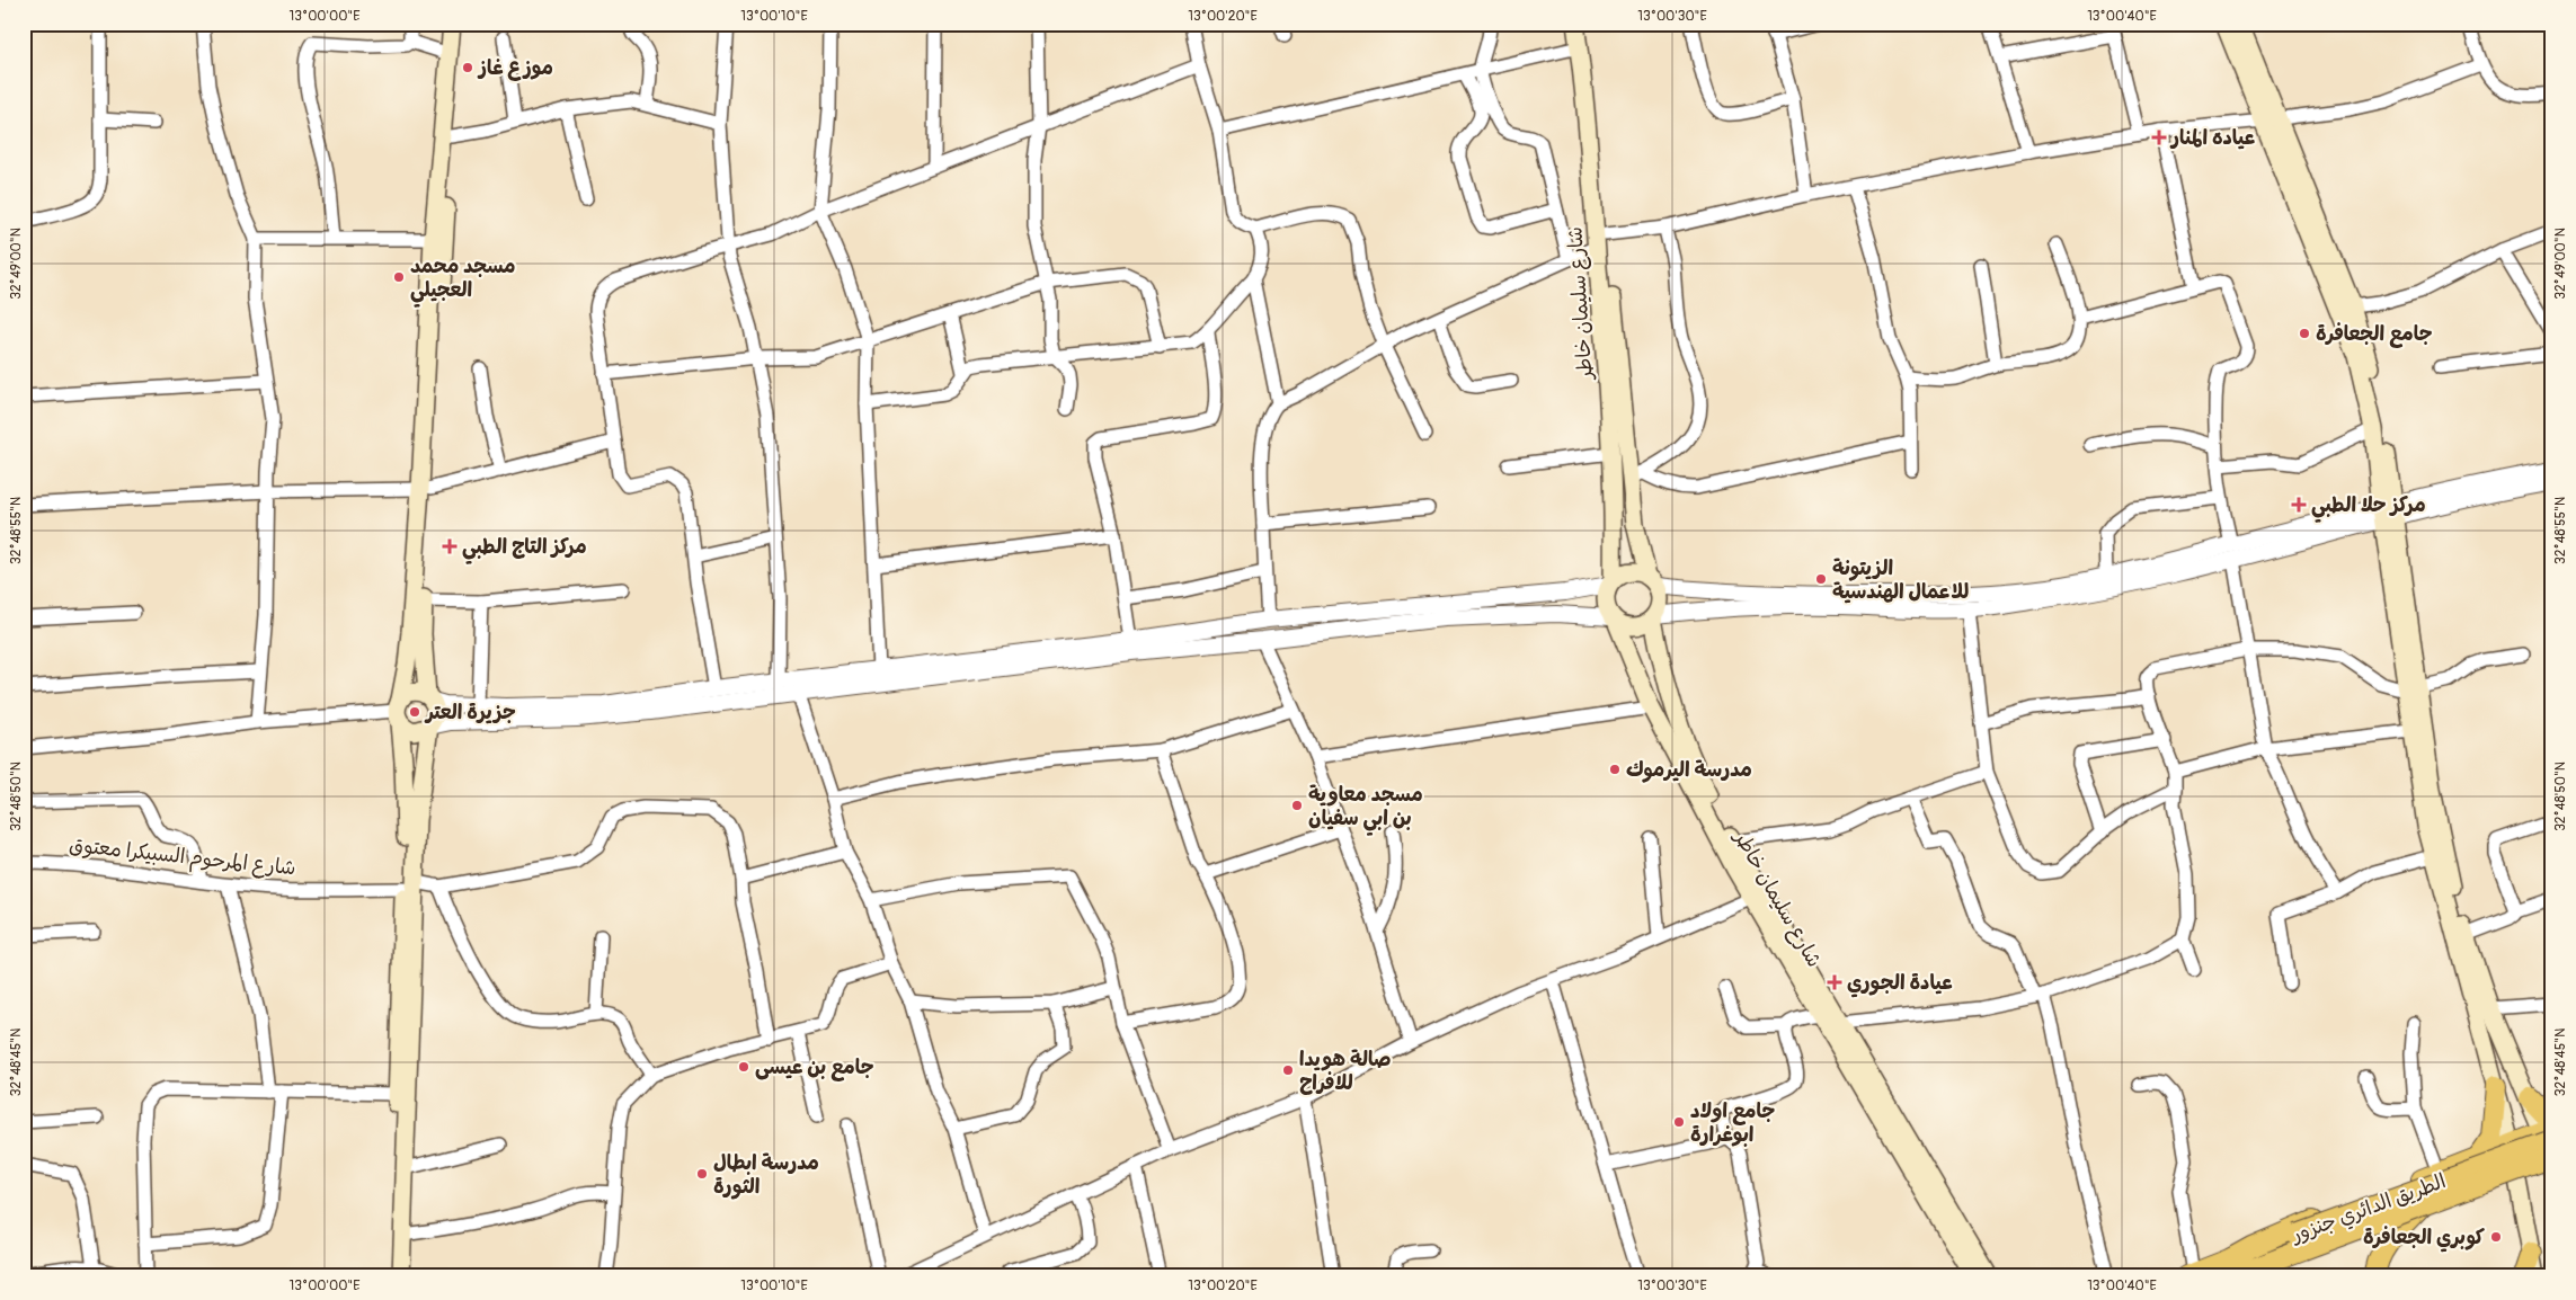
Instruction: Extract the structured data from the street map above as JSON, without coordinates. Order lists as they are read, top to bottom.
{
  "streets": {
    "main road": ["شارع سليمان خاطر", "الطريق الدائري جنزور"],
    "street": ["شارع المرحوم السبيكرا معتوق"]
  },
  "places": {
    "other": [
      "موزع غاز",
      "مسجد محمد العجيلي",
      "جامع الجعافرة",
      "الزيتونة للاعمال الهندسية",
      "جزيرة العتر",
      "مدرسة اليرموك",
      "مسجد معاوية بن ابي سفيان",
      "جامع بن عيسى",
      "صالة هويدا للافراح",
      "جامع اولاد ابوغرارة",
      "مدرسة ابطال الثورة",
      "كوبري الجعافرة"
    ],
    "health": [
      "عياده المنار",
      "مركز حلا الطبي",
      "مركز التاج الطبي",
      "عيادة الجوري"
    ]
  },
  "coordinates": [
    "13°00'00\"E",
    "13°00'10\"E",
    "13°00'20\"E",
    "13°00'30\"E",
    "13°00'40\"E",
    "32°49'00\"N",
    "32°48'55\"N",
    "32°48'50\"N",
    "32°48'45\"N"
  ]
}
